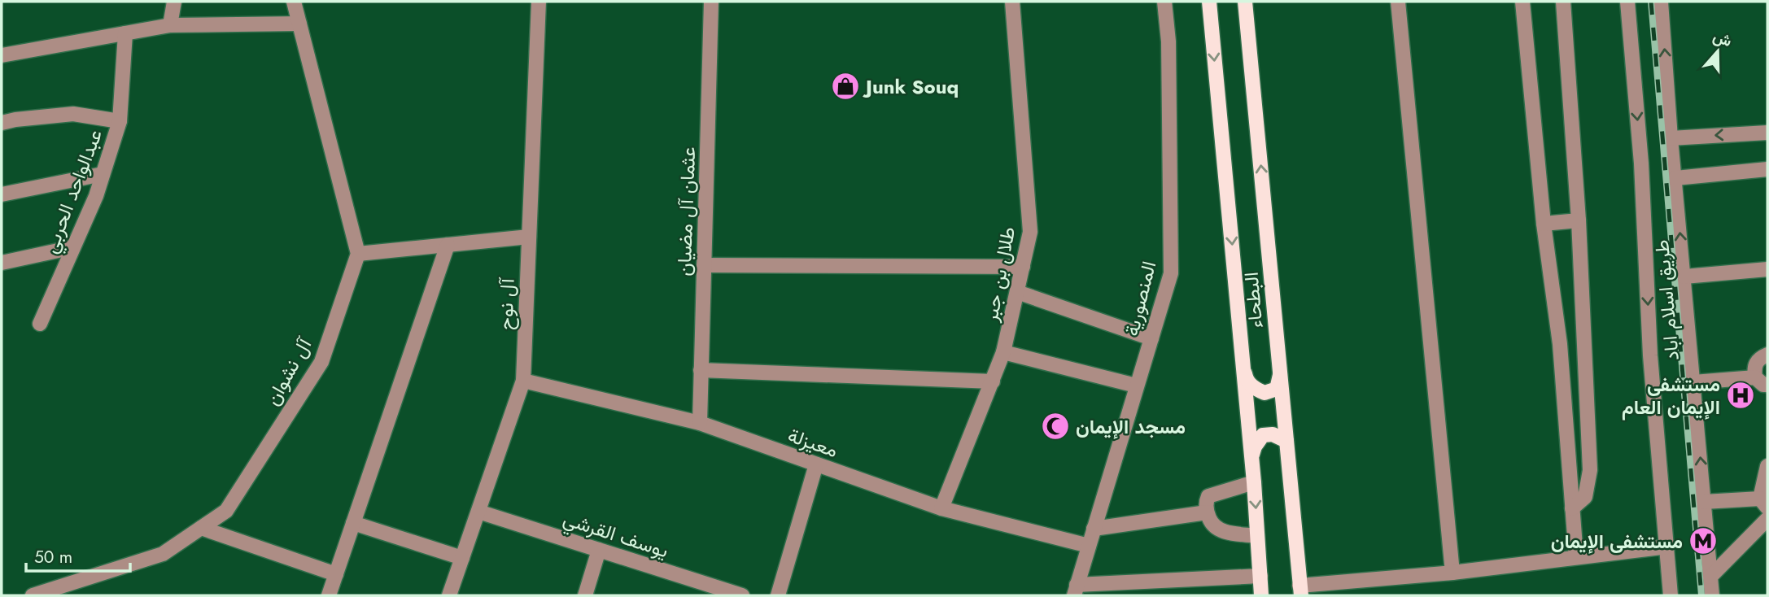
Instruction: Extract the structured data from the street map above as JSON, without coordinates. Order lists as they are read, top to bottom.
{
  "streets": {
    "main road": ["البطحاء"],
    "street": [
      "عبدالواحد الحربي",
      "عثمان آل مضيان",
      "طلال بن جبر",
      "المنصورية",
      "طريق اسلام اباد",
      "آل نوح",
      "آل نشوان",
      "معيزلة",
      "يوسف القرشي"
    ]
  },
  "crossings": [
    ["عثمان آل مضيان", "معيزلة"],
    ["طلال بن جبر", "معيزلة"],
    ["المنصورية", "معيزلة"],
    ["آل نوح", "معيزلة"],
    ["آل نوح", "يوسف القرشي"]
  ],
  "places": {
    "shop": ["Junk Souq"],
    "hospital": ["مستشفى الإيمان العام"],
    "mosque": ["مسجد الإيمان"],
    "metro station": ["مستشفى الإيمان"]
  },
  "scale_bar": "50 m",
  "north": "top"
}
